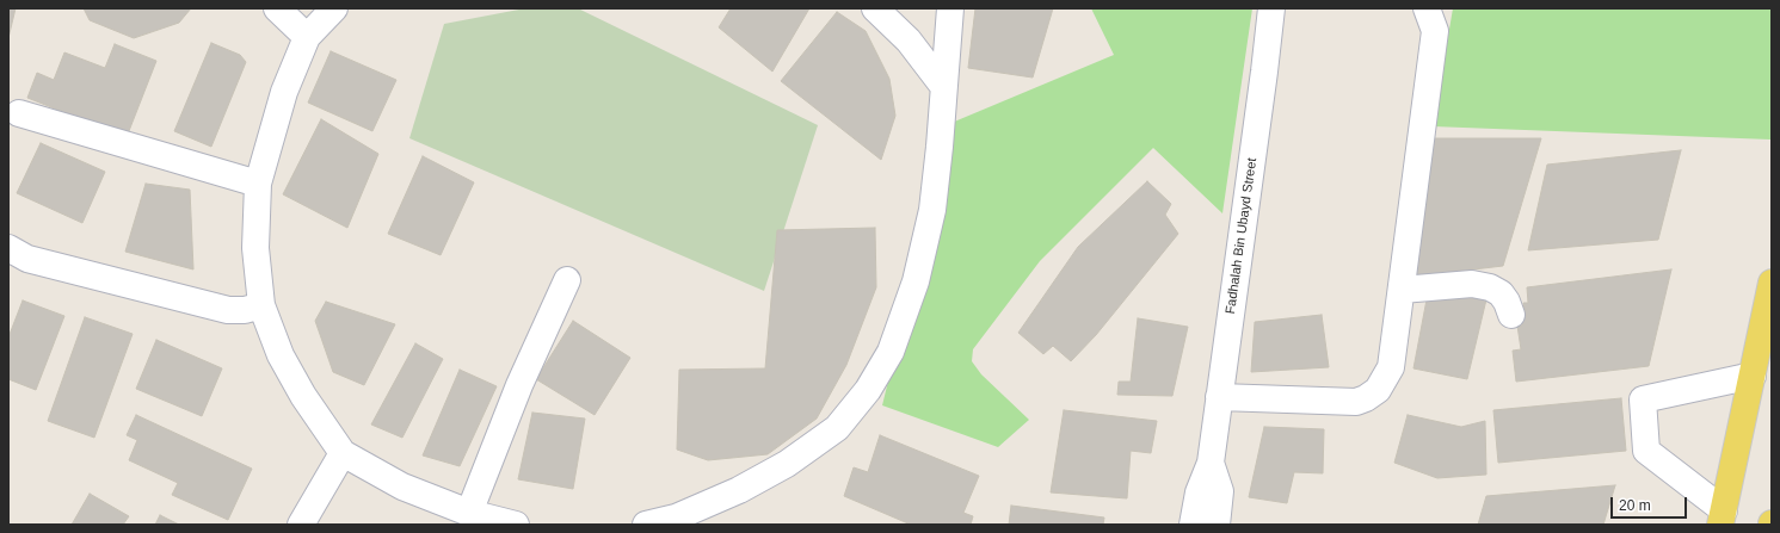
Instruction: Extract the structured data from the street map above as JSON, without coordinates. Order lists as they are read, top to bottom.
{
  "streets": {
    "street": ["Fadhalah Bin Ubayd Street"]
  },
  "scale_bar": "20 m"
}
